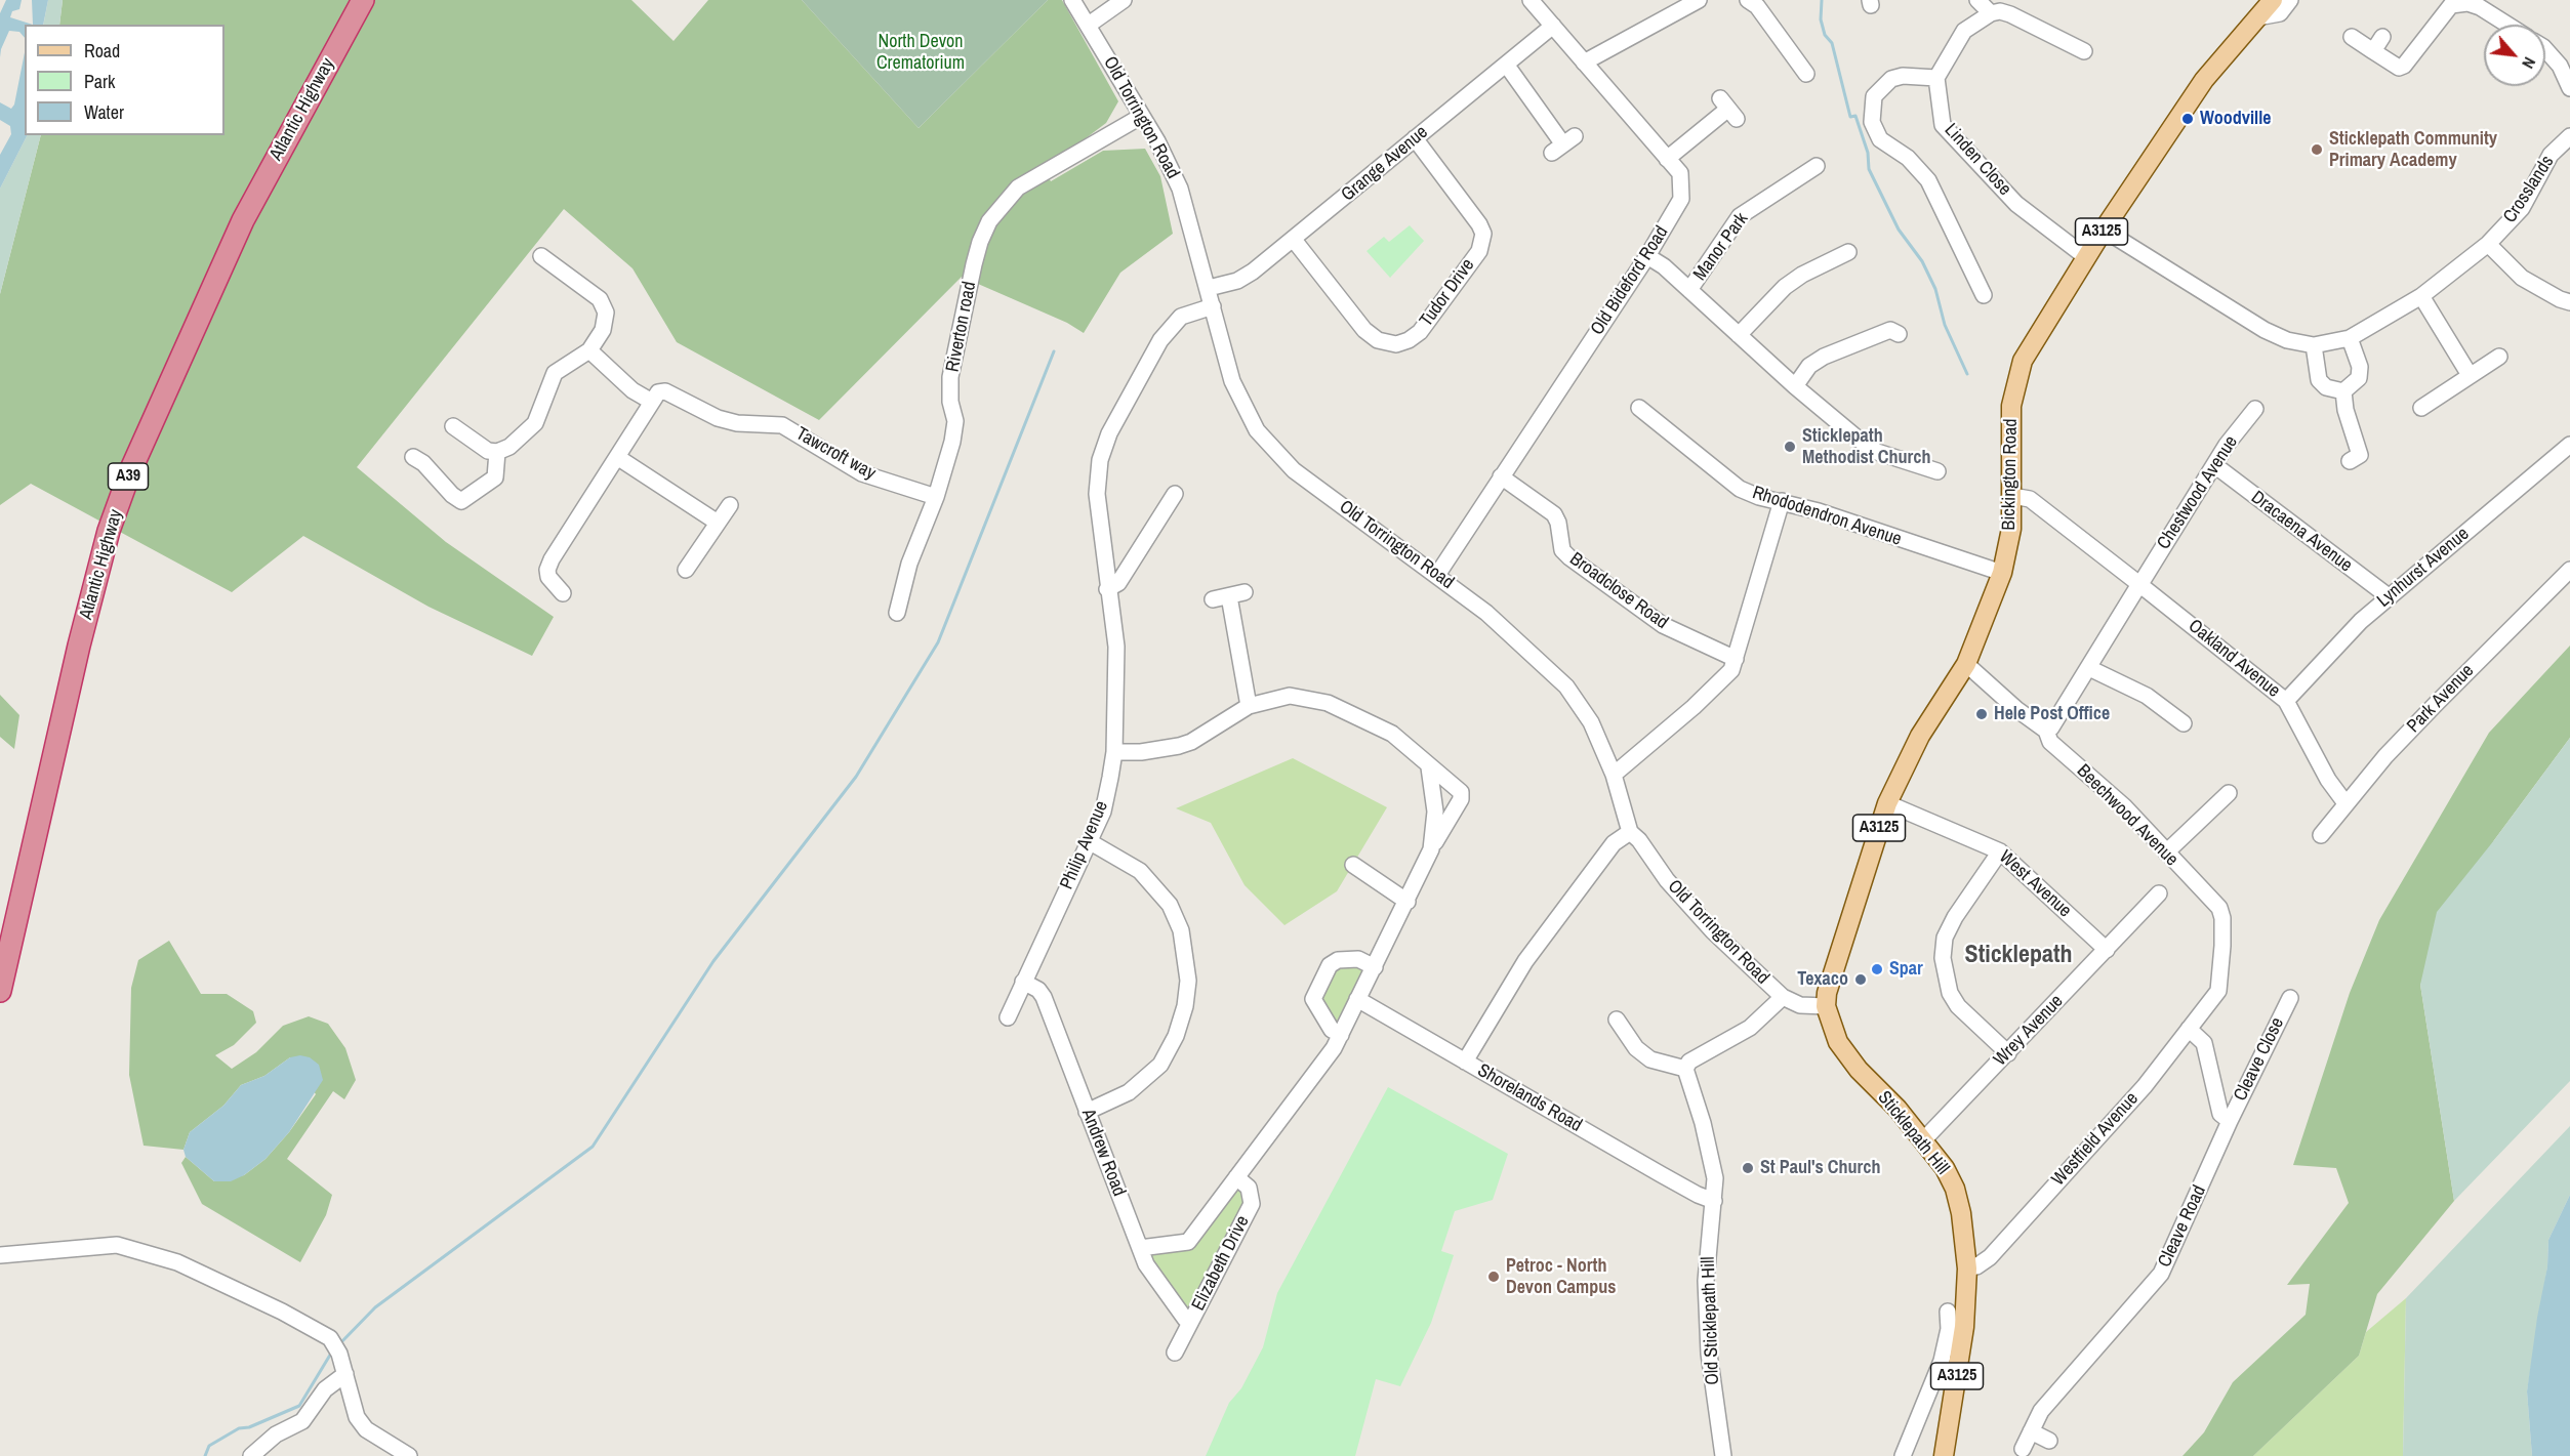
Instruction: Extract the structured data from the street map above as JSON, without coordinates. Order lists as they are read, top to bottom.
{
  "streets": {
    "highway": ["Atlantic Highway", "A39"],
    "main road": ["A3125", "Bickington Road", "Sticklepath Hill"],
    "street": [
      "Old Torrington Road",
      "Linden Close",
      "Grange Avenue",
      "Crosslands",
      "Manor Park",
      "Old Bideford Road",
      "Tudor Drive",
      "Riverton road",
      "Tawcroft way",
      "Chestwood Avenue",
      "Rhododendron Avenue",
      "Dracaena Avenue",
      "Lynhurst Avenue",
      "Broadclose Road",
      "Oakland Avenue",
      "Park Avenue",
      "Beechwood Avenue",
      "Philip Avenue",
      "West Avenue",
      "Wrey Avenue",
      "Cleave Close",
      "Shorelands Road",
      "Westfield Avenue",
      "Andrew Road",
      "Cleave Road",
      "Elizabeth Drive",
      "Old Sticklepath Hill"
    ]
  },
  "crossings": [
    ["Old Torrington Road", "Grange Avenue"],
    ["Old Torrington Road", "Old Bideford Road"],
    ["Old Torrington Road", "Riverton road"],
    ["Old Torrington Road", "Bickington Road"],
    ["Old Torrington Road", "Philip Avenue"],
    ["Old Torrington Road", "Shorelands Road"],
    ["Old Torrington Road", "Sticklepath Hill"],
    ["Linden Close", "Bickington Road"],
    ["Grange Avenue", "Old Bideford Road"],
    ["Grange Avenue", "Tudor Drive"],
    ["Manor Park", "Old Bideford Road"],
    ["Old Bideford Road", "Broadclose Road"],
    ["Riverton road", "Tawcroft way"],
    ["Bickington Road", "Rhododendron Avenue"],
    ["Bickington Road", "Oakland Avenue"],
    ["Bickington Road", "Beechwood Avenue"],
    ["Bickington Road", "West Avenue"],
    ["Bickington Road", "Sticklepath Hill"],
    ["Chestwood Avenue", "Dracaena Avenue"],
    ["Chestwood Avenue", "Oakland Avenue"],
    ["Chestwood Avenue", "Beechwood Avenue"],
    ["Dracaena Avenue", "Lynhurst Avenue"],
    ["Lynhurst Avenue", "Oakland Avenue"],
    ["Oakland Avenue", "Park Avenue"],
    ["Beechwood Avenue", "Westfield Avenue"],
    ["Philip Avenue", "Andrew Road"],
    ["Philip Avenue", "Elizabeth Drive"],
    ["West Avenue", "Wrey Avenue"],
    ["Wrey Avenue", "Sticklepath Hill"],
    ["Cleave Close", "Cleave Road"],
    ["Shorelands Road", "Old Sticklepath Hill"],
    ["Sticklepath Hill", "Westfield Avenue"],
    ["Andrew Road", "Elizabeth Drive"]
  ],
  "districts": ["Sticklepath"],
  "parks": ["North Devon Crematorium"],
  "places": [
    "Woodville",
    "Sticklepath Community Primary Academy",
    "Sticklepath Methodist Church",
    "Hele Post Office",
    "Spar",
    "Texaco",
    "St Paul's Church",
    "Petroc - North Devon Campus"
  ],
  "legend": ["Road", "Park", "Water"],
  "north": "bottom right"
}
